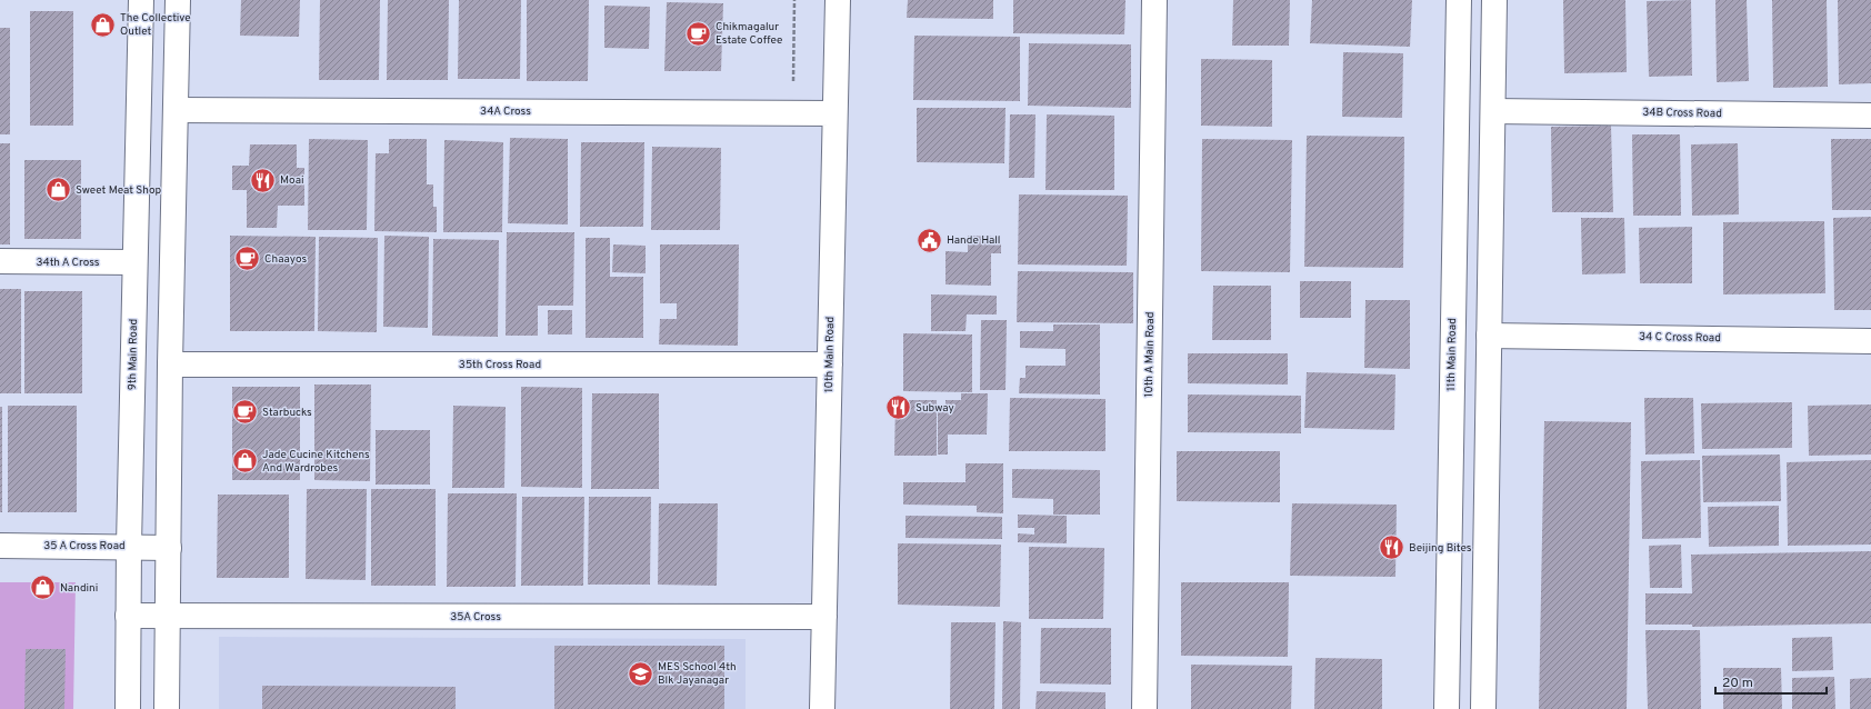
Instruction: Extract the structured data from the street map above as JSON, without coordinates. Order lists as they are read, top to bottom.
{
  "streets": {
    "street": [
      "34A Cross",
      "34B Cross Road",
      "34th A Cross",
      "34 C Cross Road",
      "9th Main Road",
      "10th Main Road",
      "10th A Main Road",
      "11th Main Road",
      "35th Cross Road",
      "35 A Cross Road",
      "35A Cross"
    ]
  },
  "crossings": [
    ["34A Cross", "10th Main Road"],
    ["34th A Cross", "9th Main Road"],
    ["9th Main Road", "35 A Cross Road"],
    ["9th Main Road", "35A Cross"],
    ["10th Main Road", "35th Cross Road"],
    ["10th Main Road", "35A Cross"]
  ],
  "places": {
    "shop": [
      "The Collective Outlet",
      "Sweet Meat Shop",
      "Jade Cucine Kitchens And Wardrobes",
      "Nandini"
    ],
    "cafe": ["Chikmagalur Estate Coffee", "Chaayos", "Starbucks"],
    "restaurant": ["Moai", "Subway", "Beijing Bites"],
    "public building": ["Hande Hall"],
    "school or university": ["MES School 4th Blk Jayanagar"]
  },
  "scale_bar": "20 m"
}
